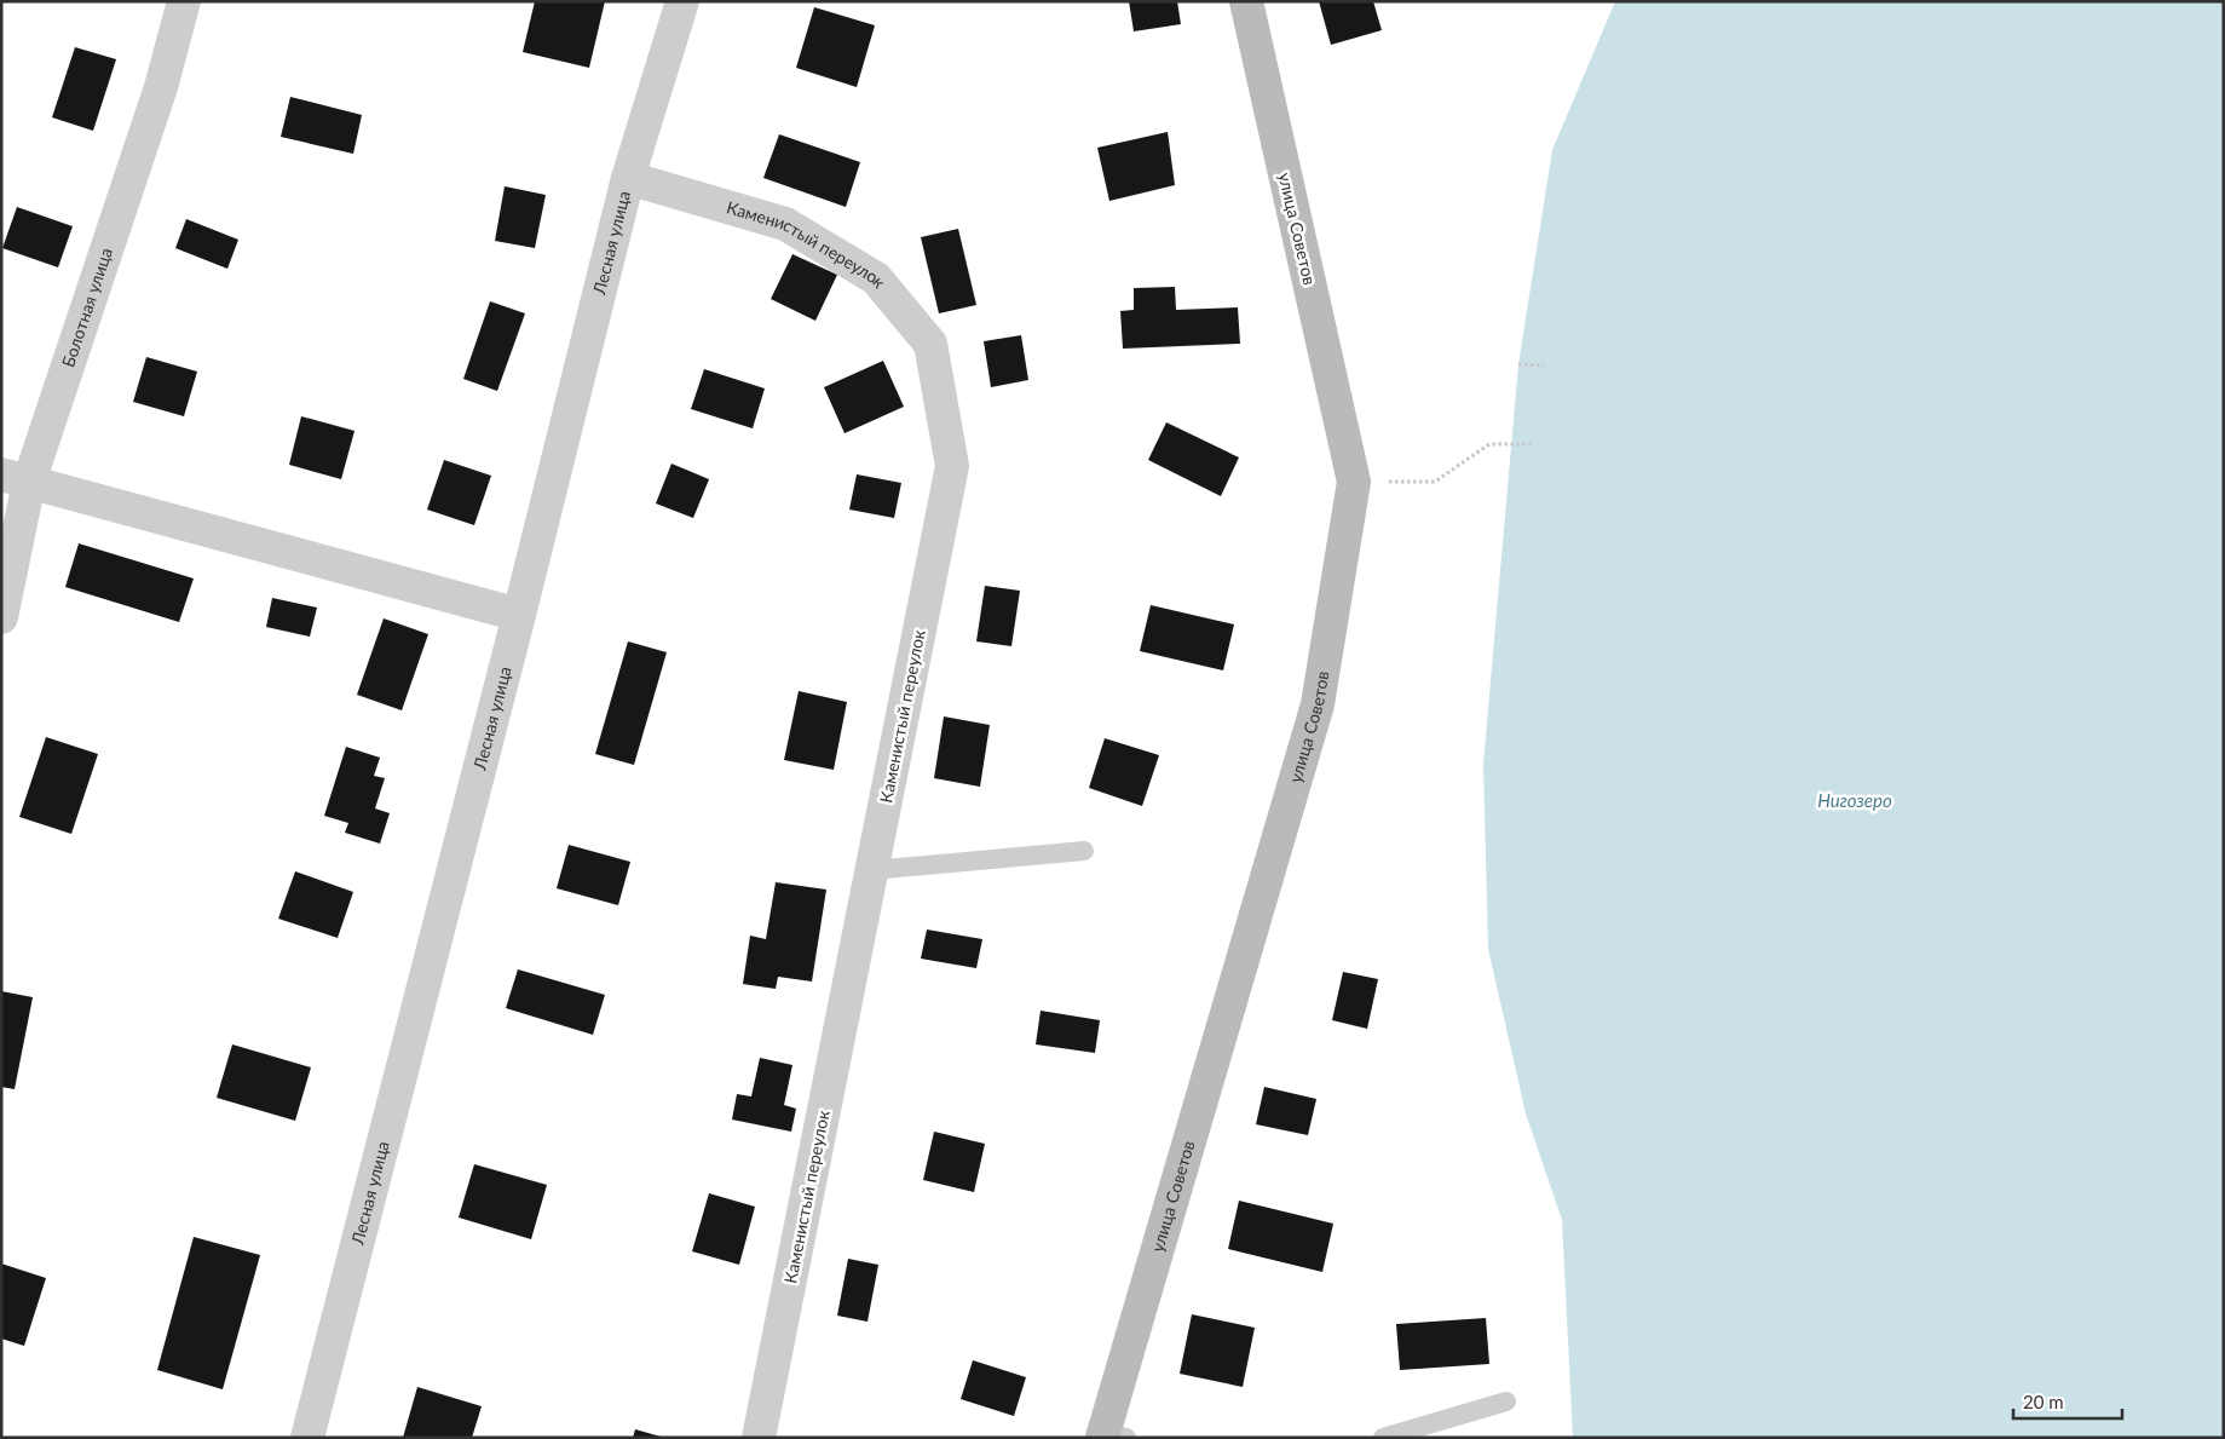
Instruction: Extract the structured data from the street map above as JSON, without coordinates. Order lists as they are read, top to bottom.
{
  "streets": {
    "main road": ["улица Советов"],
    "street": ["Лесная улица", "Каменистый переулок", "Болотная улица"]
  },
  "crossings": [
    ["Лесная улица", "Каменистый переулок"]
  ],
  "water": ["Нигозеро"],
  "scale_bar": "20 m"
}
